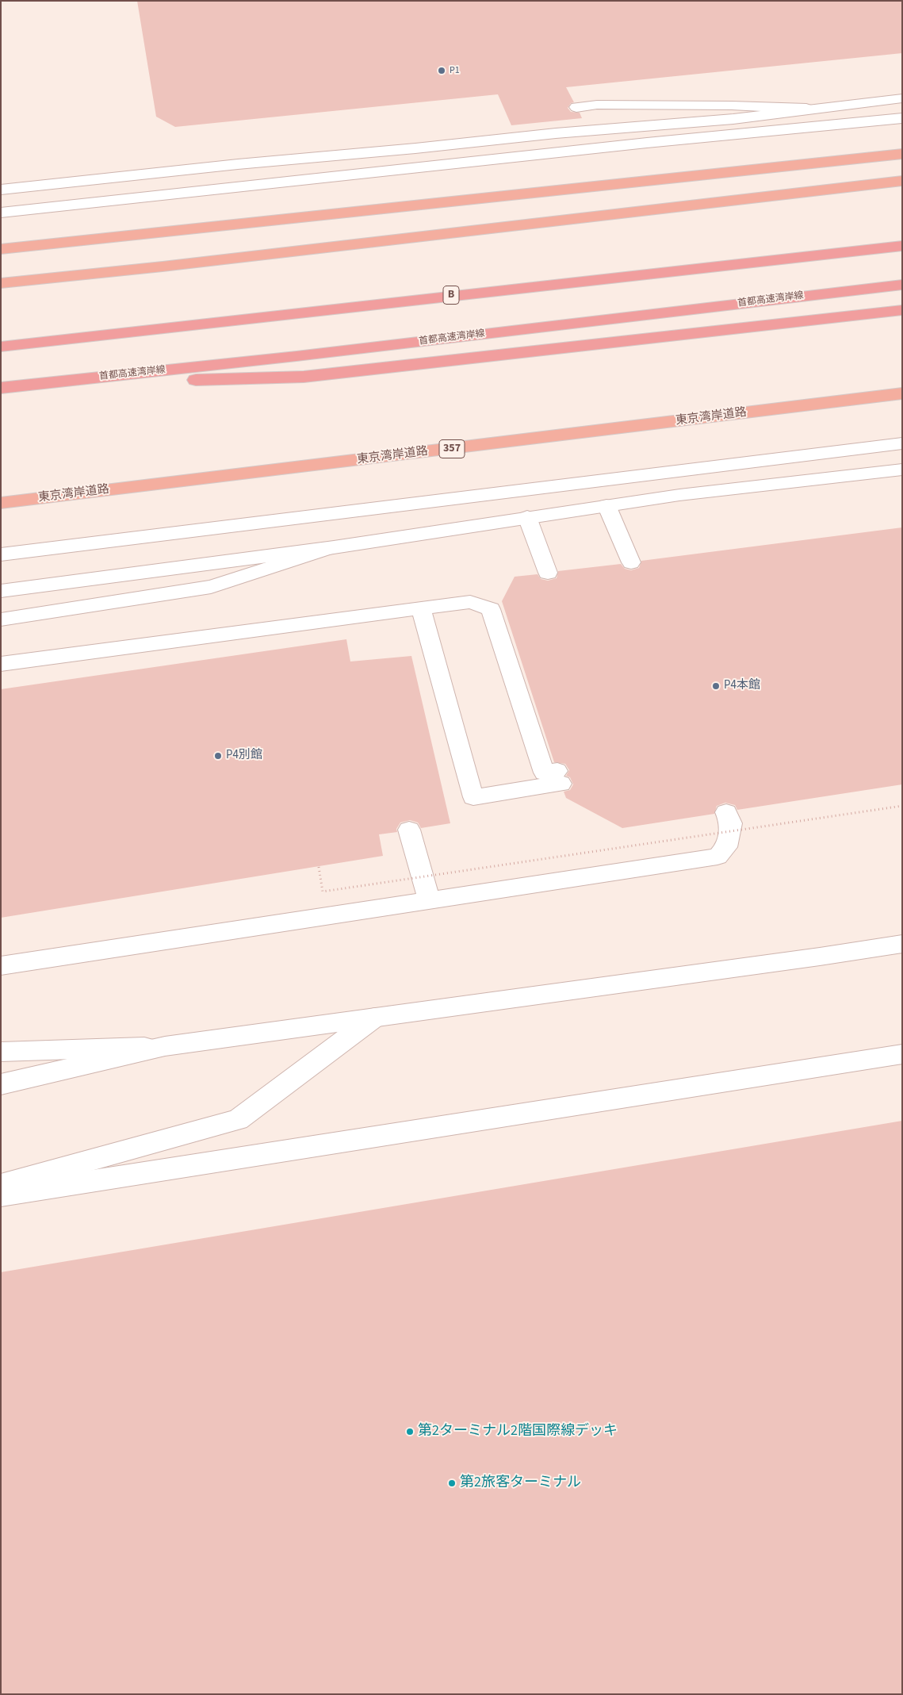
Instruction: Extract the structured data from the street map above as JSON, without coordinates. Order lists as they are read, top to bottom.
{
  "streets": {
    "highway": [
      "B",
      "首都高速湾岸線",
      "東京湾岸道路",
      "357"
    ]
  },
  "places": [
    "P1",
    "P4本館",
    "P4別館",
    "第2ターミナル2階国際線デッキ",
    "第2旅客ターミナル"
  ]
}
